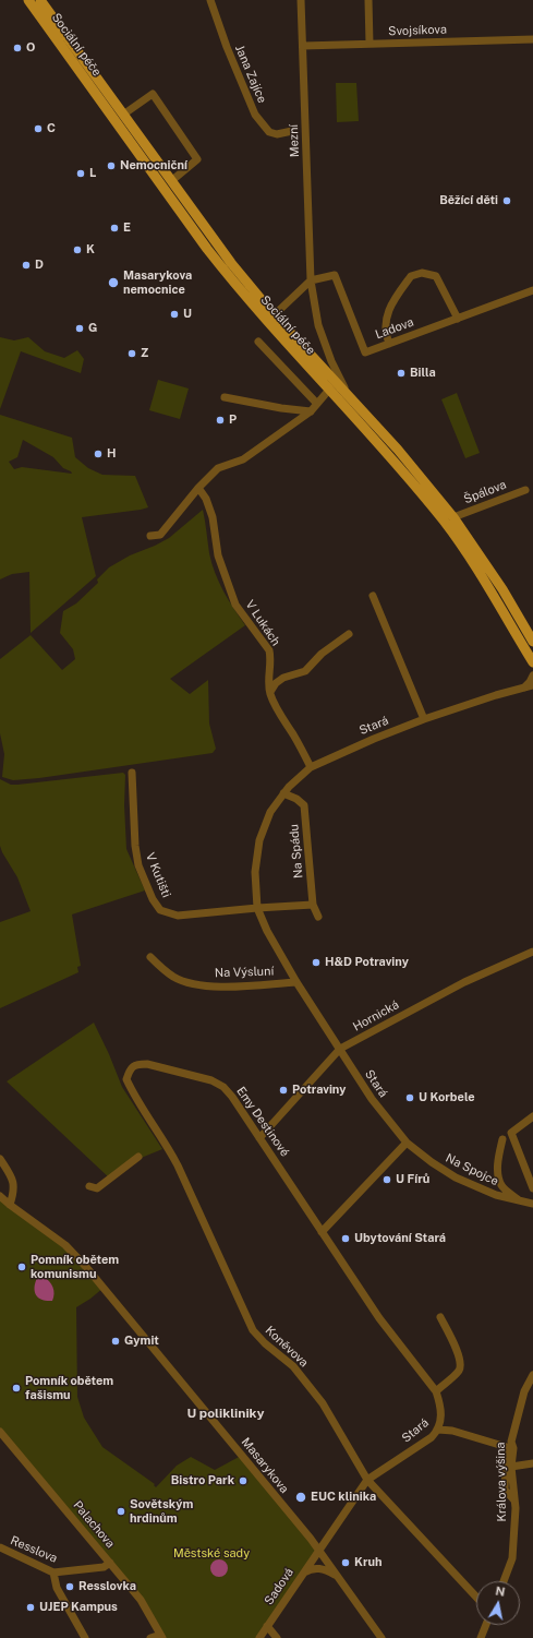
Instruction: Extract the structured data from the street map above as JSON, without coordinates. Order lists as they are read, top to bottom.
{
  "streets": {
    "main road": ["Sociální péče"],
    "street": [
      "Svojsíkova",
      "Jana Zajíce",
      "Mezní",
      "Ladova",
      "Špálova",
      "V Lukách",
      "Stará",
      "Na Spádu",
      "V Kutišti",
      "Na Výsluní",
      "Hornická",
      "Emy Destinové",
      "Na Spojce",
      "Koněvova",
      "Masarykova",
      "Králova výšina",
      "Palachova",
      "Resslova",
      "Sadová"
    ]
  },
  "crossings": [
    ["Svojsíkova", "Mezní"],
    ["Sociální péče", "Mezní"],
    ["Sociální péče", "Špálova"],
    ["Mezní", "Ladova"],
    ["V Lukách", "Stará"],
    ["Stará", "Na Spádu"],
    ["Stará", "V Kutišti"],
    ["Stará", "Na Výsluní"],
    ["Stará", "Hornická"],
    ["Stará", "Emy Destinové"],
    ["Stará", "Na Spojce"],
    ["Stará", "Koněvova"],
    ["Stará", "Masarykova"],
    ["Stará", "Sadová"],
    ["Na Spádu", "V Kutišti"],
    ["Hornická", "Emy Destinové"],
    ["Emy Destinové", "Koněvova"],
    ["Masarykova", "Sadová"],
    ["Palachova", "Resslova"]
  ],
  "districts": ["U polikliniky"],
  "parks": ["Městské sady"],
  "places": [
    "O",
    "C",
    "Nemocniční",
    "L",
    "Běžící děti",
    "E",
    "K",
    "D",
    "Masarykova nemocnice",
    "U",
    "G",
    "Z",
    "Billa",
    "P",
    "H",
    "H&D Potraviny",
    "Potraviny",
    "U Korbele",
    "U Fírů",
    "Ubytování Stará",
    "Pomník obětem komunismu",
    "Gymit",
    "Pomník obětem fašismu",
    "Bistro Park",
    "EUC klinika",
    "Sovětským hrdinům",
    "Kruh",
    "Resslovka",
    "UJEP Kampus"
  ],
  "north": "top"
}
